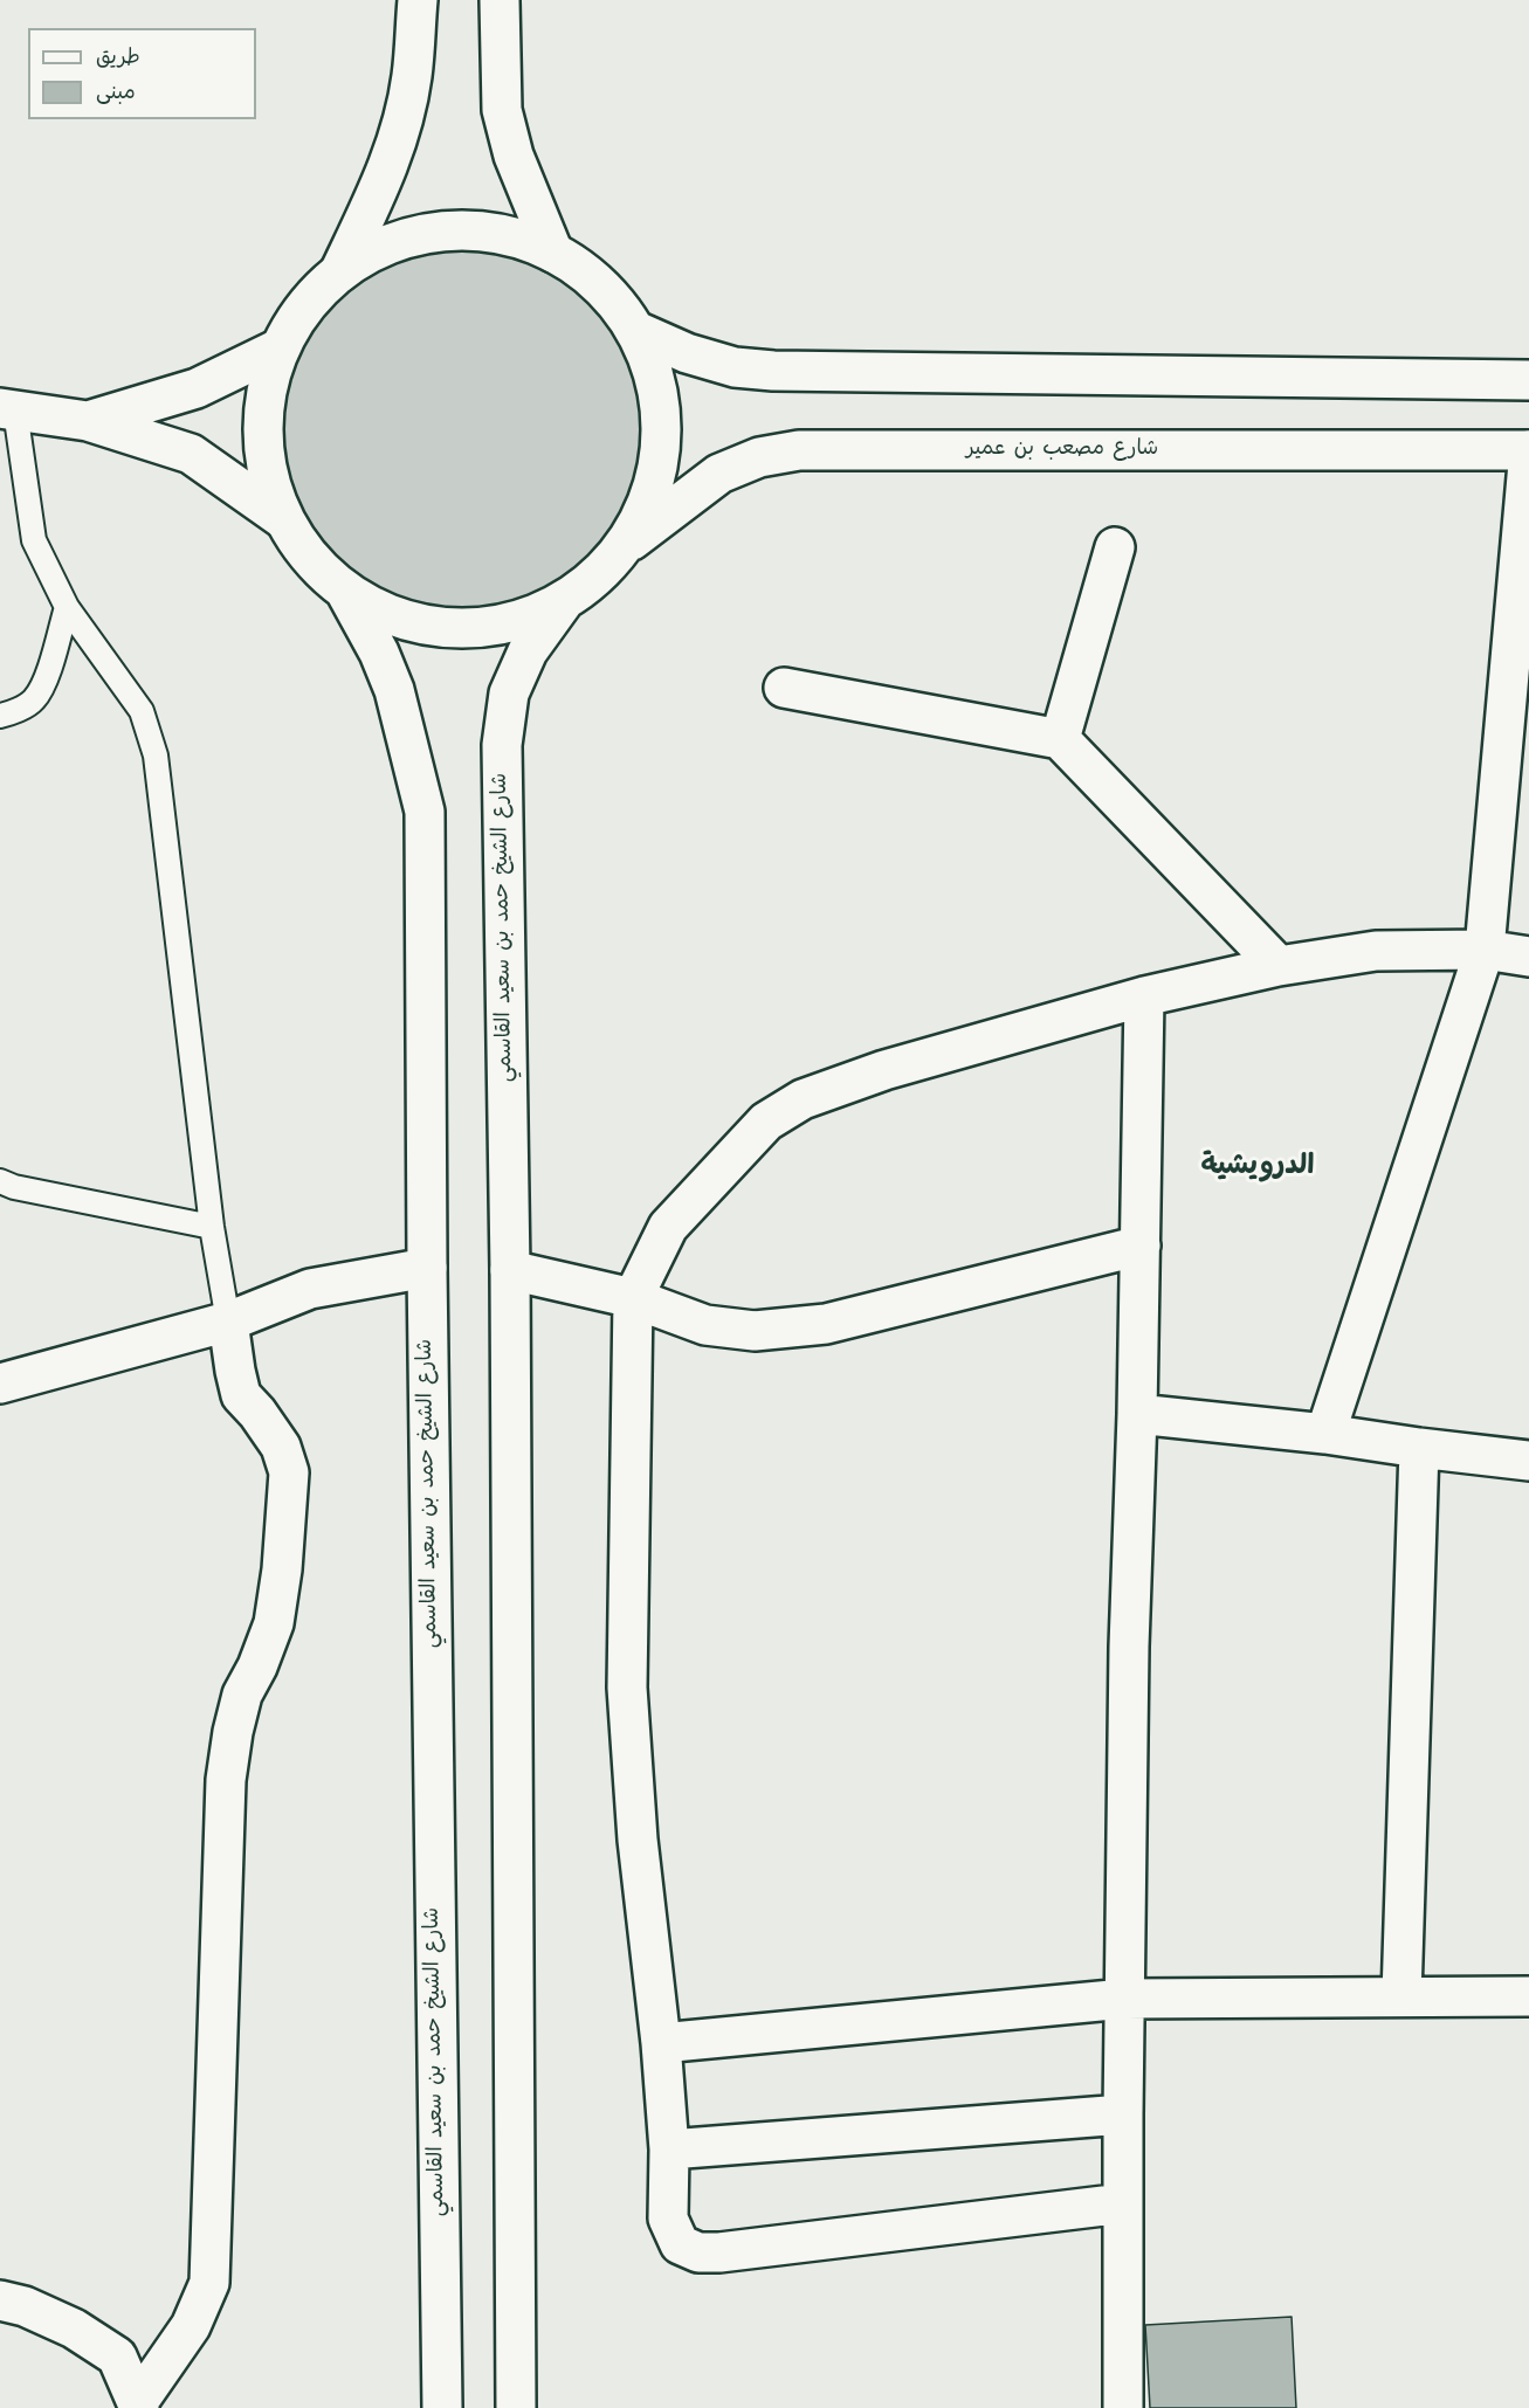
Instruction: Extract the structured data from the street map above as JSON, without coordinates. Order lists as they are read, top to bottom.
{
  "streets": {
    "street": ["شارع مصعب بن عمير", "شارع الشيخ حمد بن سعيد القاسمي"]
  },
  "districts": ["الدرويشية"],
  "legend": ["طريق", "مبنى"]
}
